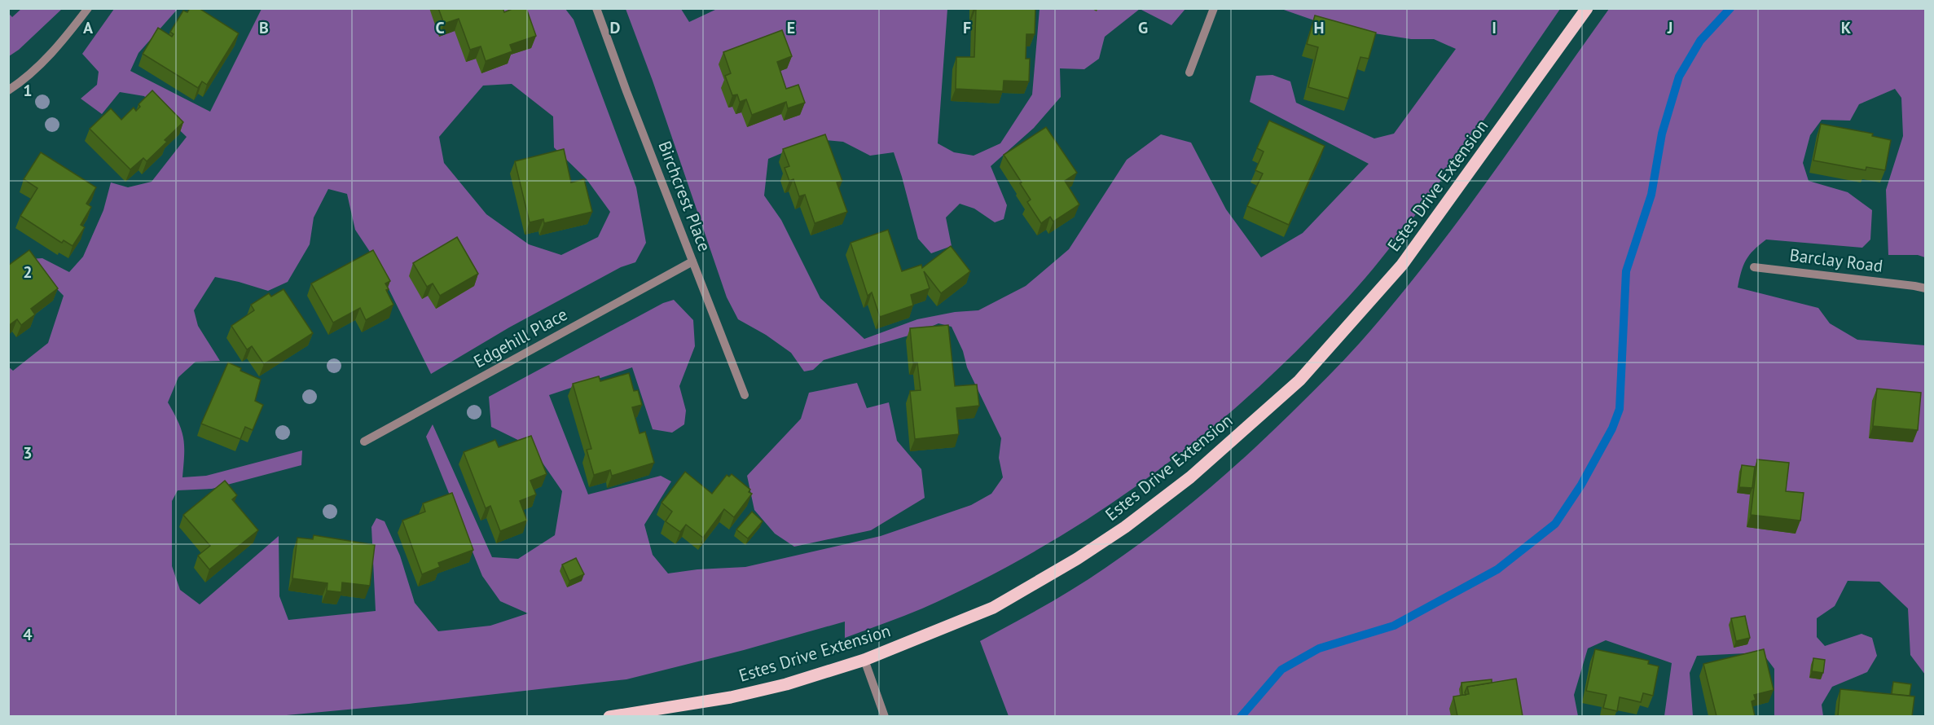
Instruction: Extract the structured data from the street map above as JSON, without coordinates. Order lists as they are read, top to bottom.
{
  "streets": {
    "main road": ["Estes Drive Extension"],
    "street": ["Birchcrest Place", "Barclay Road", "Edgehill Place"]
  },
  "crossings": [
    ["Birchcrest Place", "Edgehill Place"]
  ],
  "grid": {
    "columns": [
      "A",
      "B",
      "C",
      "D",
      "E",
      "F",
      "G",
      "H",
      "I",
      "J",
      "K"
    ],
    "rows": [
      "1",
      "2",
      "3",
      "4"
    ]
  }
}
